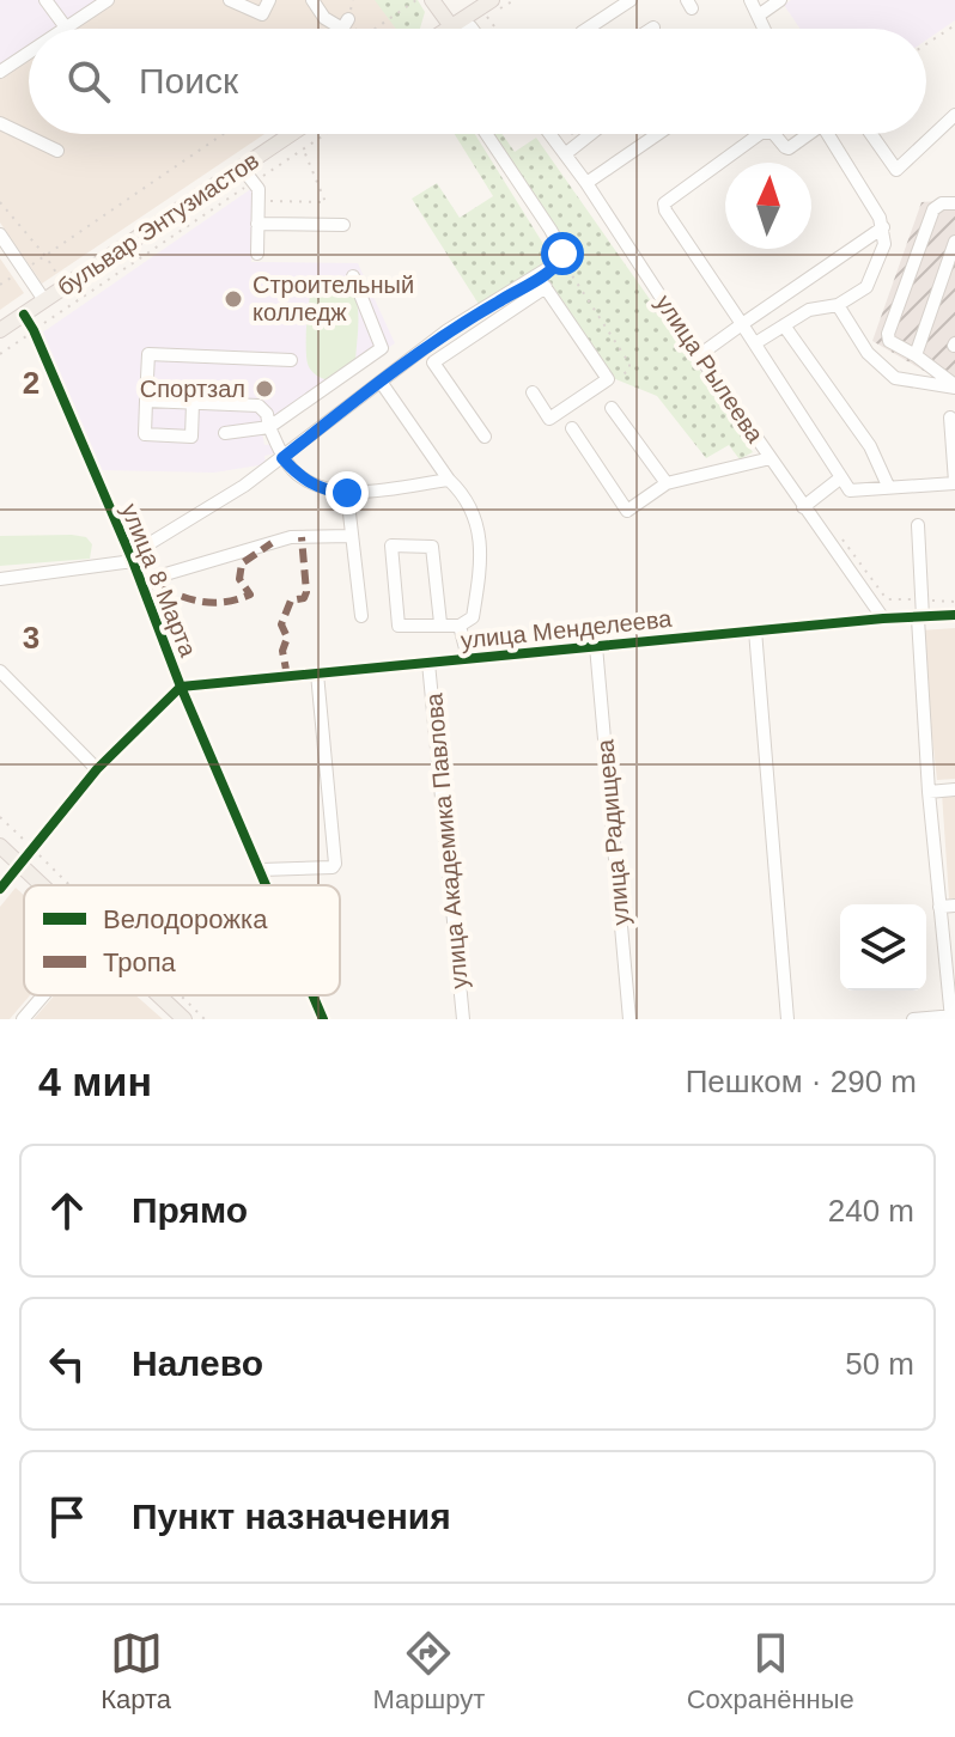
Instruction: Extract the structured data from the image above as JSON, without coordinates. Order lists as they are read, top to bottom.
{
  "streets": {
    "main road": ["бульвар Энтузиастов"],
    "street": [
      "улица Рылеева",
      "улица 8 Марта",
      "улица Менделеева",
      "улица Радищева",
      "улица Академика Павлова"
    ]
  },
  "crossings": [
    ["бульвар Энтузиастов", "улица 8 Марта"],
    ["улица Рылеева", "улица Менделеева"],
    ["улица 8 Марта", "улица Менделеева"],
    ["улица Менделеева", "улица Радищева"],
    ["улица Менделеева", "улица Академика Павлова"]
  ],
  "places": ["Строительный колледж", "Спортзал"],
  "legend": ["Велодорожка", "Тропа"],
  "north": "top",
  "page": {
    "search": "Поиск",
    "heading": ["4 мин", "Пешком · 290 m"],
    "list": [
      ["Прямо", "240 m"],
      ["Налево", "50 m"],
      "Пункт назначения"
    ],
    "nav": ["Карта", "Маршрут", "Сохранённые"]
  },
  "grid": {
    "rows": ["2", "3"]
  }
}
